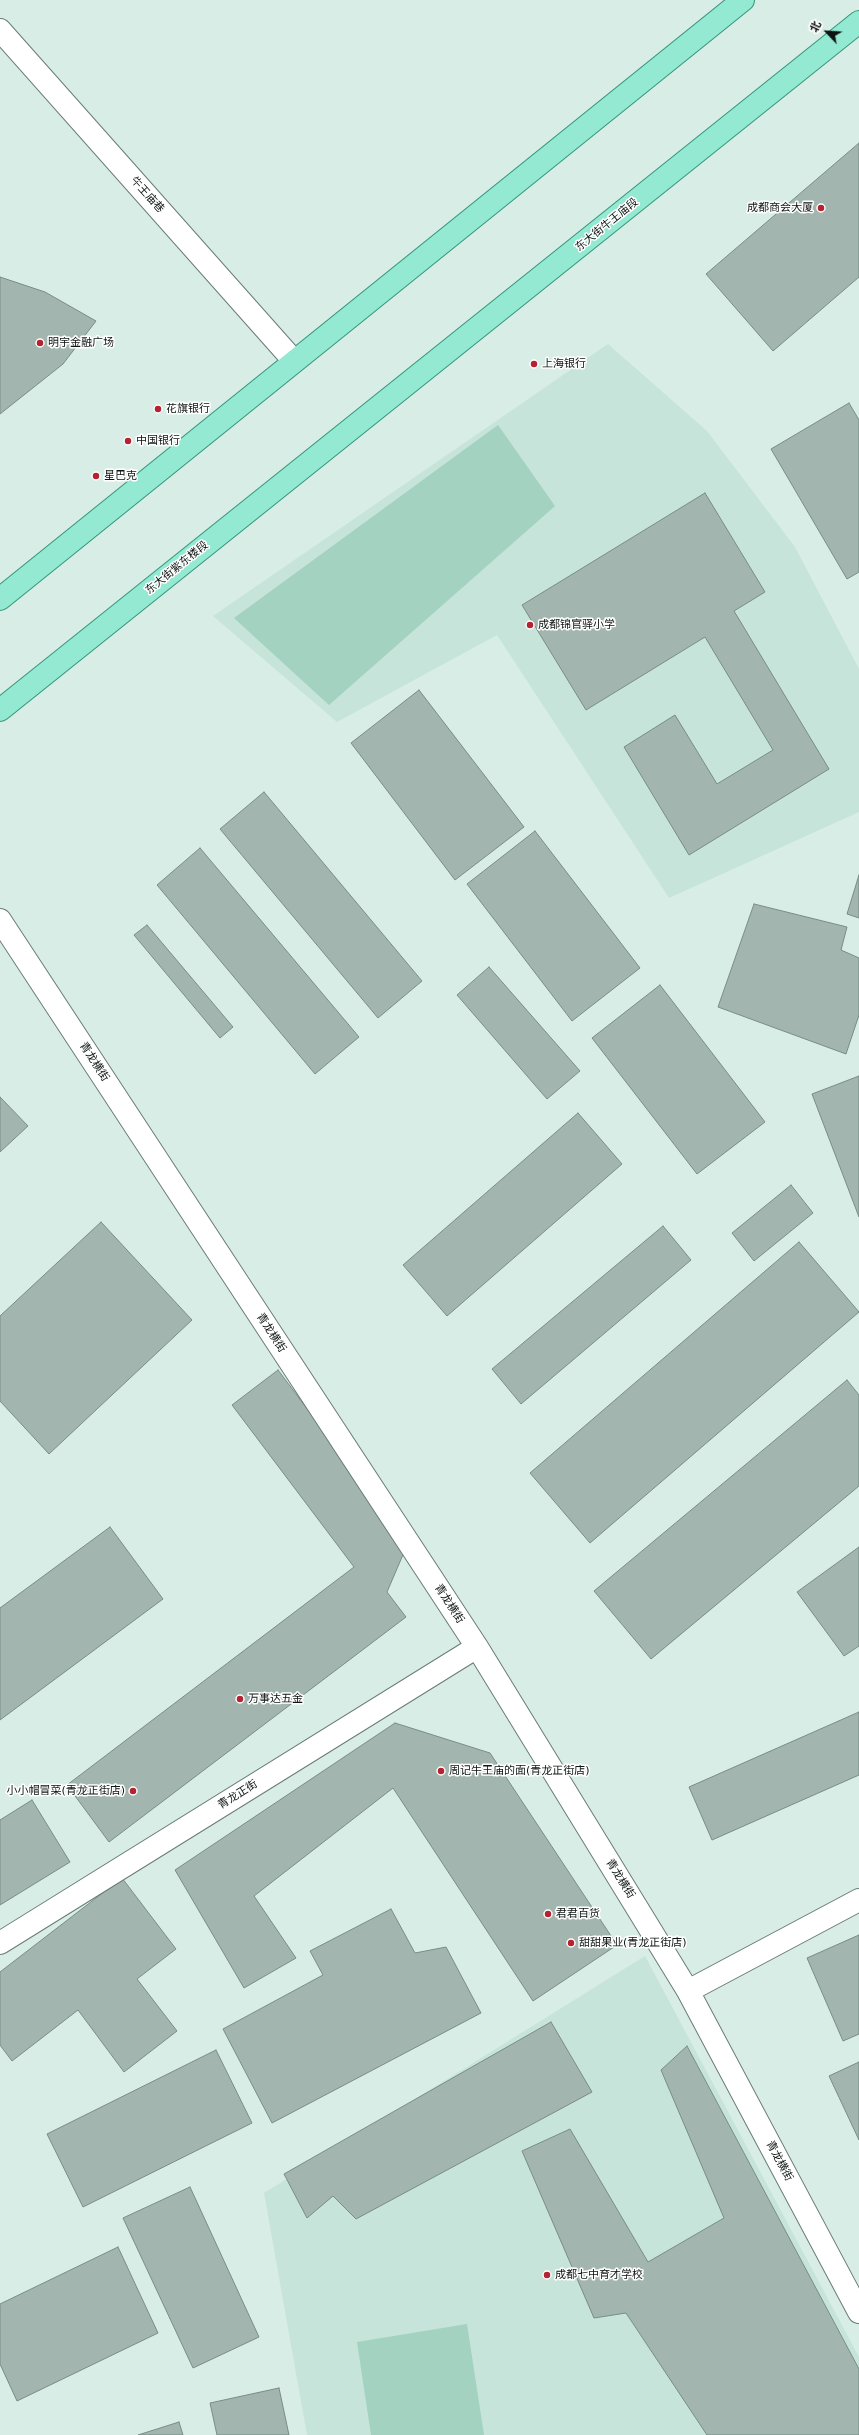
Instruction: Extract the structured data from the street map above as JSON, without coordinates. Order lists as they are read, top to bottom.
{
  "streets": {
    "main road": ["东大街牛王庙段", "东大街紫东楼段"],
    "street": ["牛王庙巷", "青龙横街", "青龙正街"]
  },
  "crossings": [
    ["东大街牛王庙段", "东大街紫东楼段"],
    ["青龙横街", "青龙正街"]
  ],
  "places": [
    "成都商会大厦",
    "明宇金融广场",
    "上海银行",
    "花旗银行",
    "中国银行",
    "星巴克",
    "成都锦官驿小学",
    "万事达五金",
    "周记牛王庙的面(青龙正街店)",
    "小小帽冒菜(青龙正街店)",
    "君君百货",
    "甜甜果业(青龙正街店)",
    "成都七中育才学校"
  ],
  "north": "top left"
}
